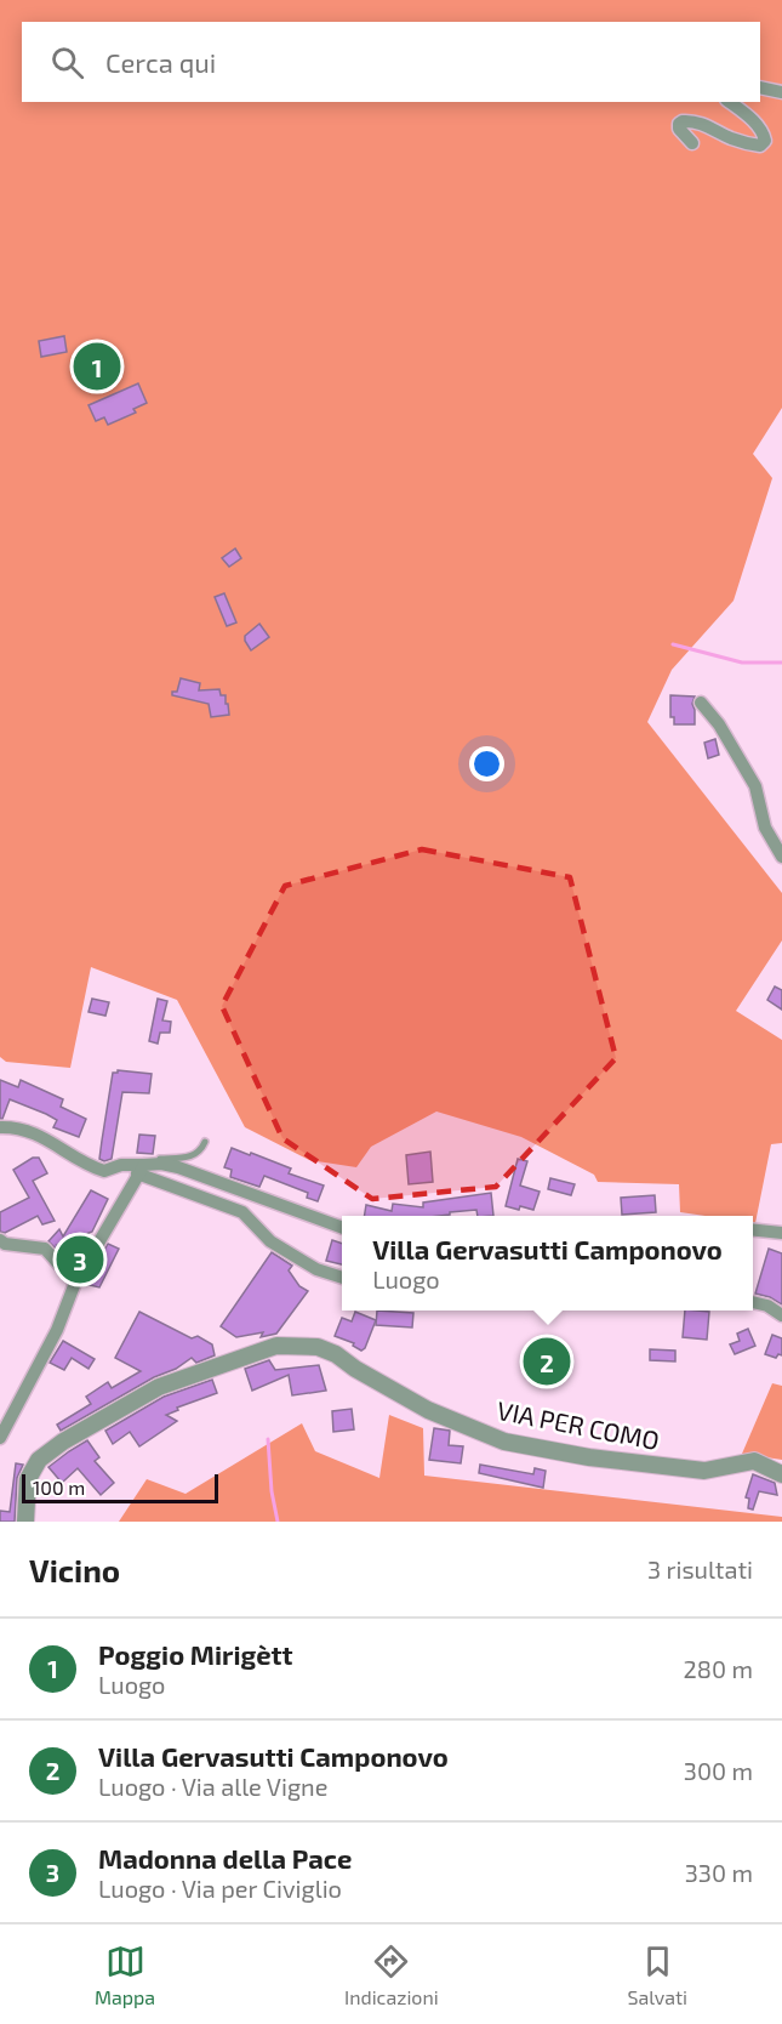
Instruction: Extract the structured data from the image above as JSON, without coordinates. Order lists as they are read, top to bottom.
{
  "streets": {
    "street": ["VIA PER COMO"]
  },
  "scale_bar": "100 m",
  "page": {
    "search": "Cerca qui",
    "pins": ["1", "3", "2"],
    "popup": ["Villa Gervasutti Camponovo", "Luogo"],
    "scale": "100 m",
    "heading": ["Vicino", "3 risultati"],
    "list": [
      {
        "mark": "1",
        "name": "Poggio Mirigètt",
        "note": "Luogo",
        "value": "280 m"
      },
      {
        "mark": "2",
        "name": "Villa Gervasutti Camponovo",
        "note": "Luogo · Via alle Vigne",
        "value": "300 m"
      },
      {
        "mark": "3",
        "name": "Madonna della Pace",
        "note": "Luogo · Via per Civiglio",
        "value": "330 m"
      }
    ],
    "nav": ["Mappa", "Indicazioni", "Salvati"]
  }
}
